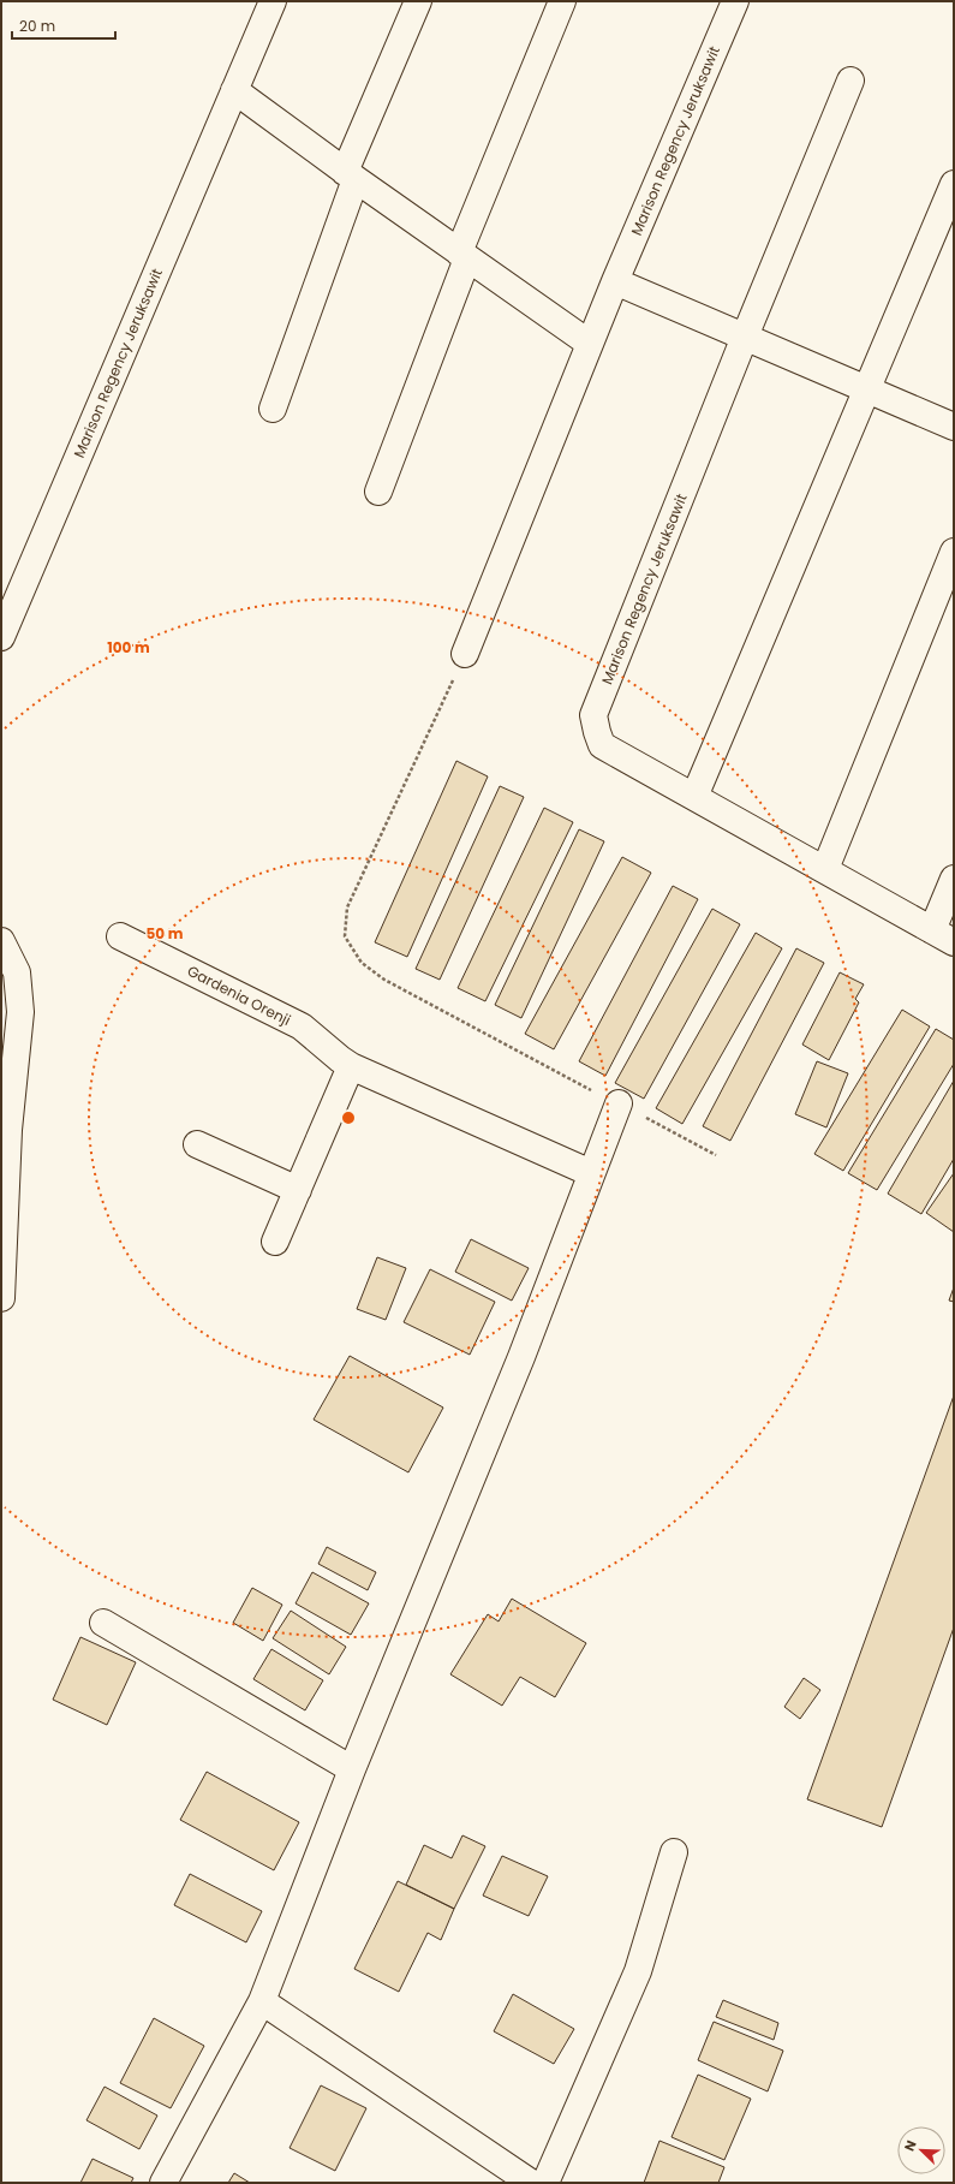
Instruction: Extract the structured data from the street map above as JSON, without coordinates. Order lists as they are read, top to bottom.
{
  "streets": {
    "street": ["Marison Regency Jeruksawit", "Gardenia Orenji"]
  },
  "scale_bar": "20 m",
  "north": "top left",
  "rings": ["100 m", "50 m"]
}
